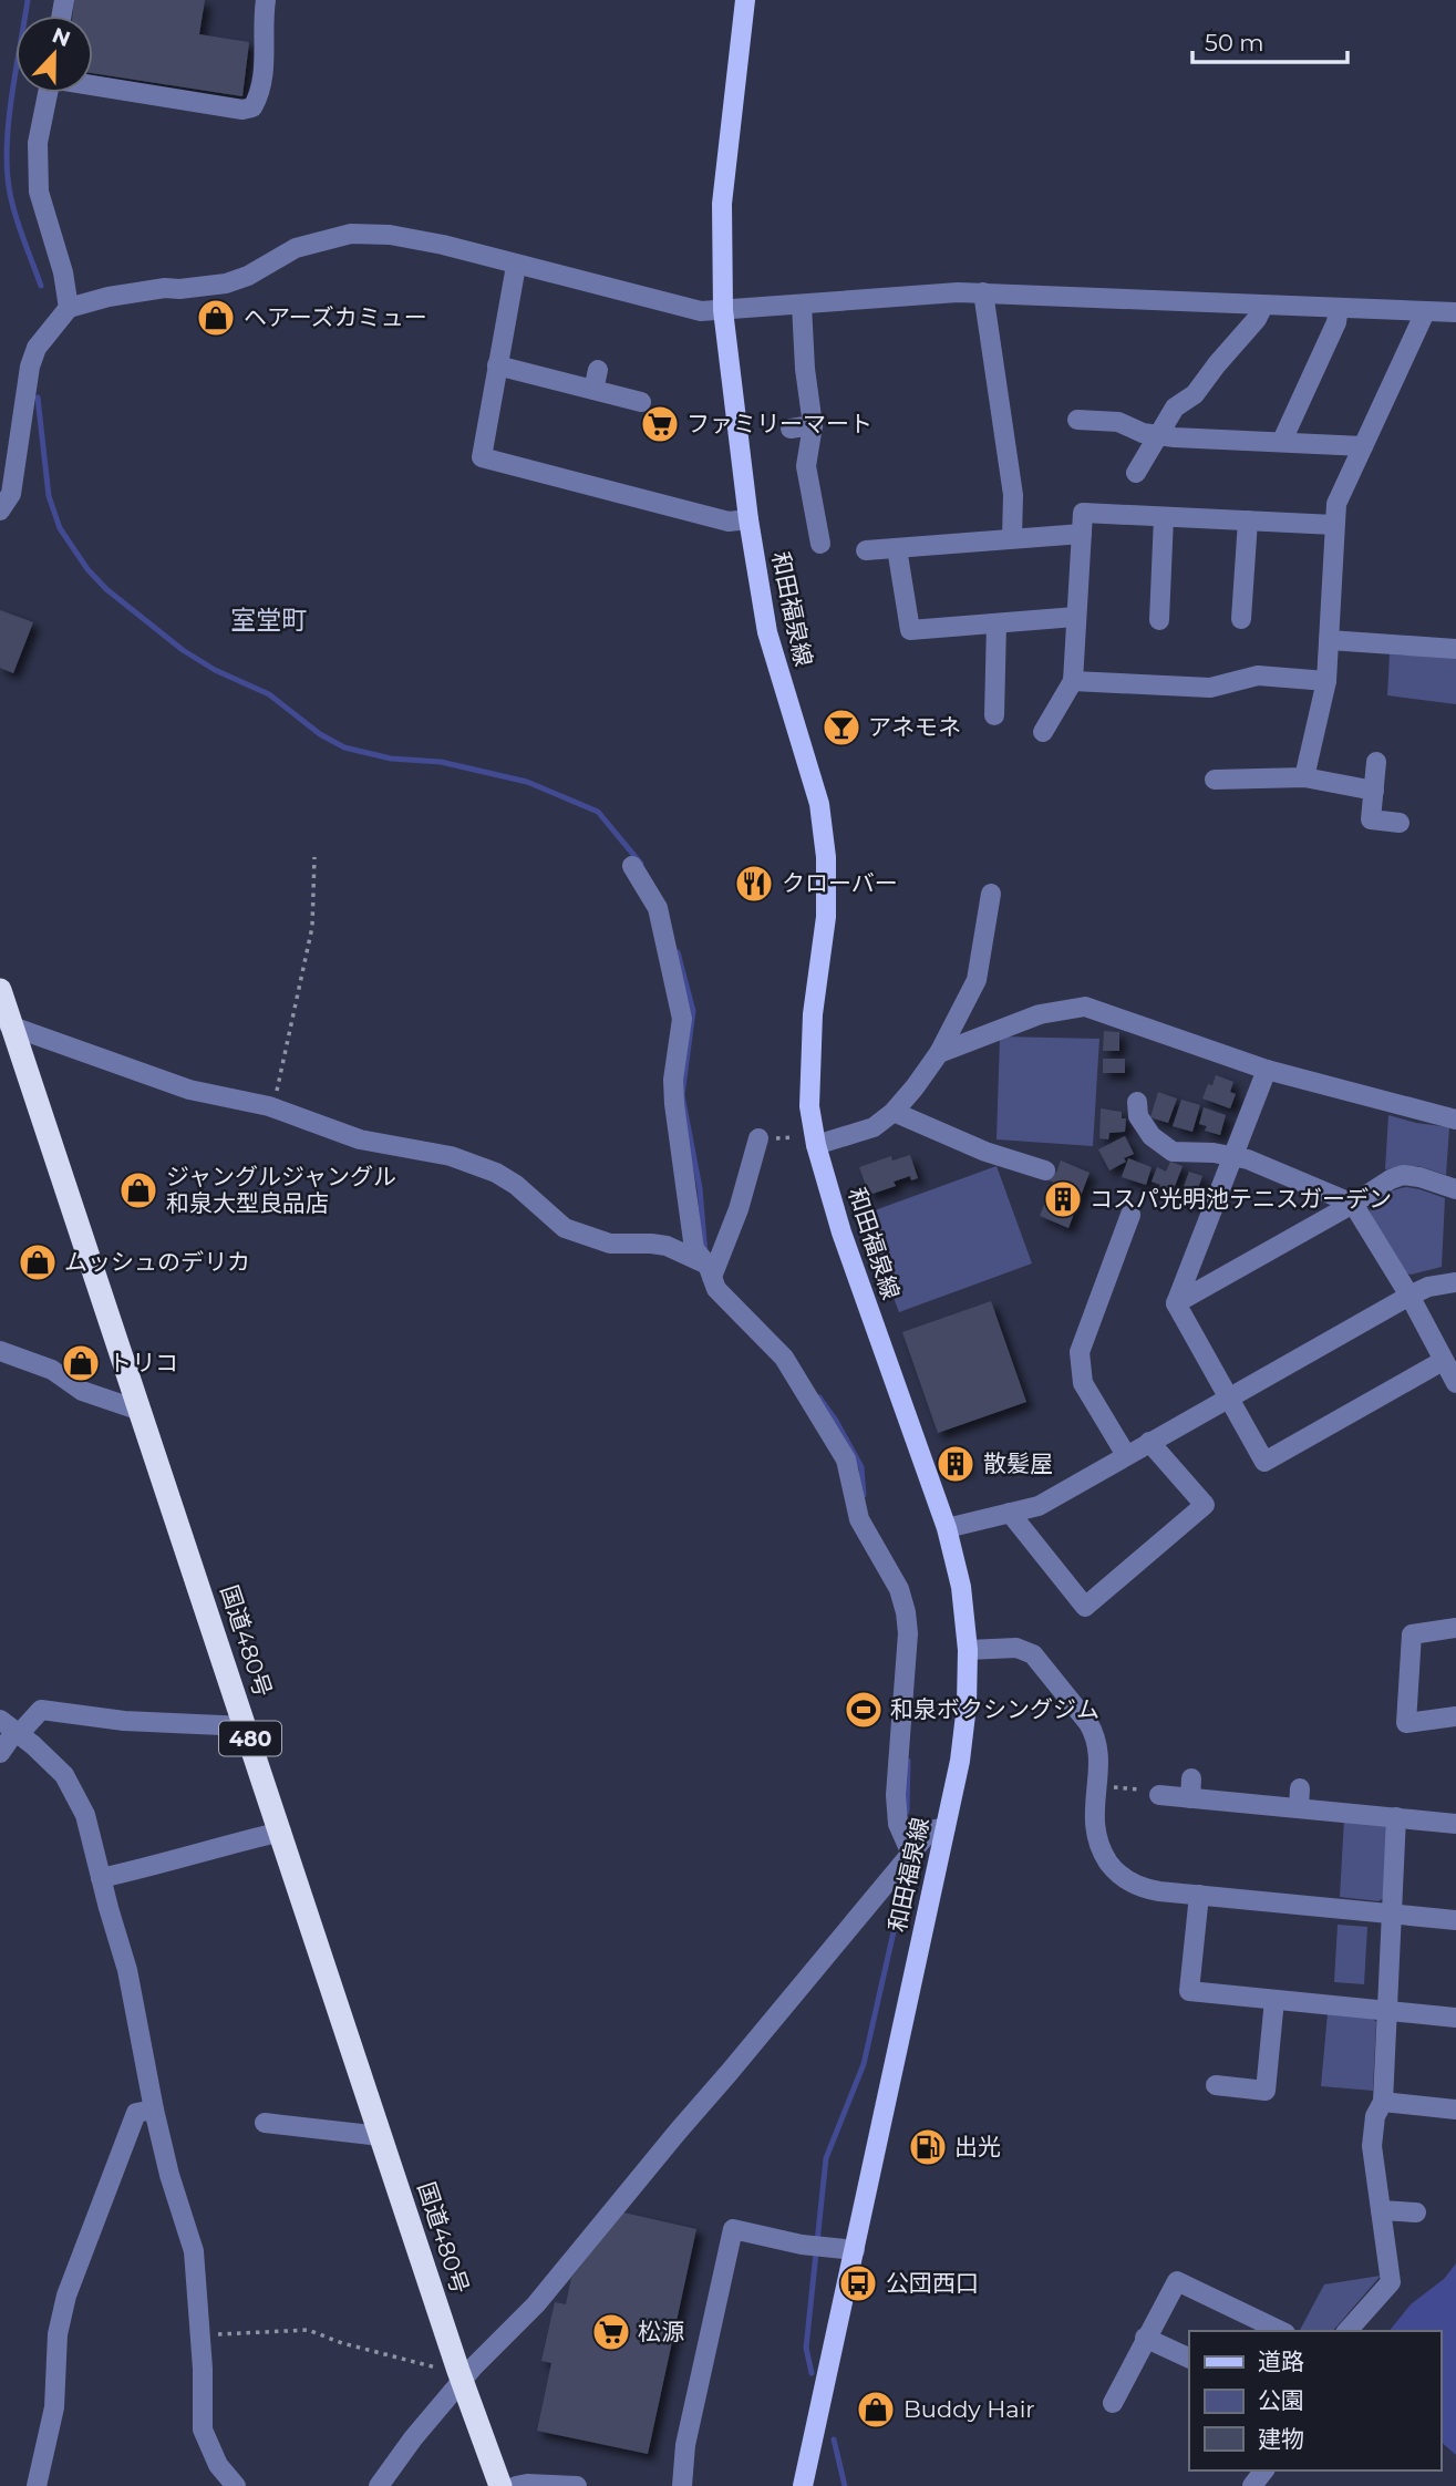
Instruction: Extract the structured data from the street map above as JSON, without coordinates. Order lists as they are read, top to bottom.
{
  "streets": {
    "highway": ["国道480号", "480"],
    "main road": ["和田福泉線"]
  },
  "districts": ["室堂町"],
  "places": {
    "shop": [
      "ヘアーズカミュー",
      "ジャングルジャングル 和泉大型良品店",
      "ムッシュのデリカ",
      "トリコ",
      "Buddy Hair"
    ],
    "supermarket": ["ファミリーマート", "松源"],
    "bar": ["アネモネ"],
    "restaurant": ["クローバー"],
    "building": ["コスパ光明池テニスガーデン", "散髪屋"],
    "sports": ["和泉ボクシングジム"],
    "fuel station": ["出光"],
    "bus stop": ["公団西口"]
  },
  "legend": ["道路", "公園", "建物"],
  "scale_bar": "50 m",
  "north": "top"
}
